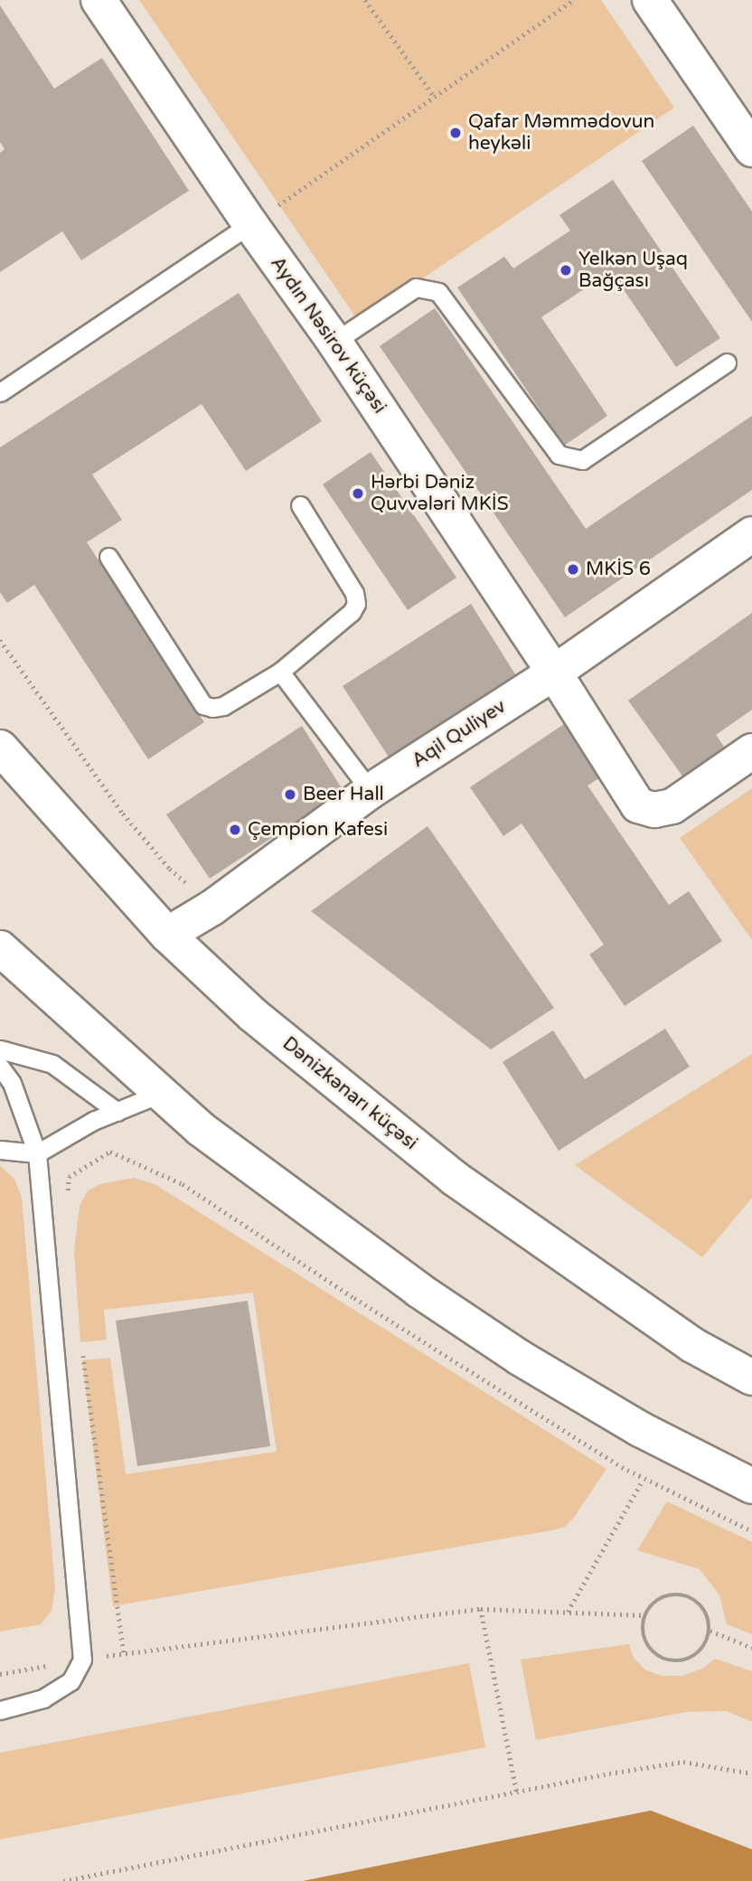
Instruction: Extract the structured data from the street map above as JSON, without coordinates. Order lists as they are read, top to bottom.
{
  "streets": {
    "main road": ["Aydın Nəsirov küçəsi", "Aqil Quliyev", "Dənizkənarı küçəsi"]
  },
  "crossings": [
    ["Aydın Nəsirov küçəsi", "Aqil Quliyev"],
    ["Aqil Quliyev", "Dənizkənarı küçəsi"]
  ],
  "places": [
    "Qafar Məmmədovun heykəli",
    "Yelkən Uşaq Bağçası",
    "Hərbi Dəniz Quvvələri MKİS",
    "MKİS 6",
    "Beer Hall",
    "Çempion Kafesi"
  ]
}
